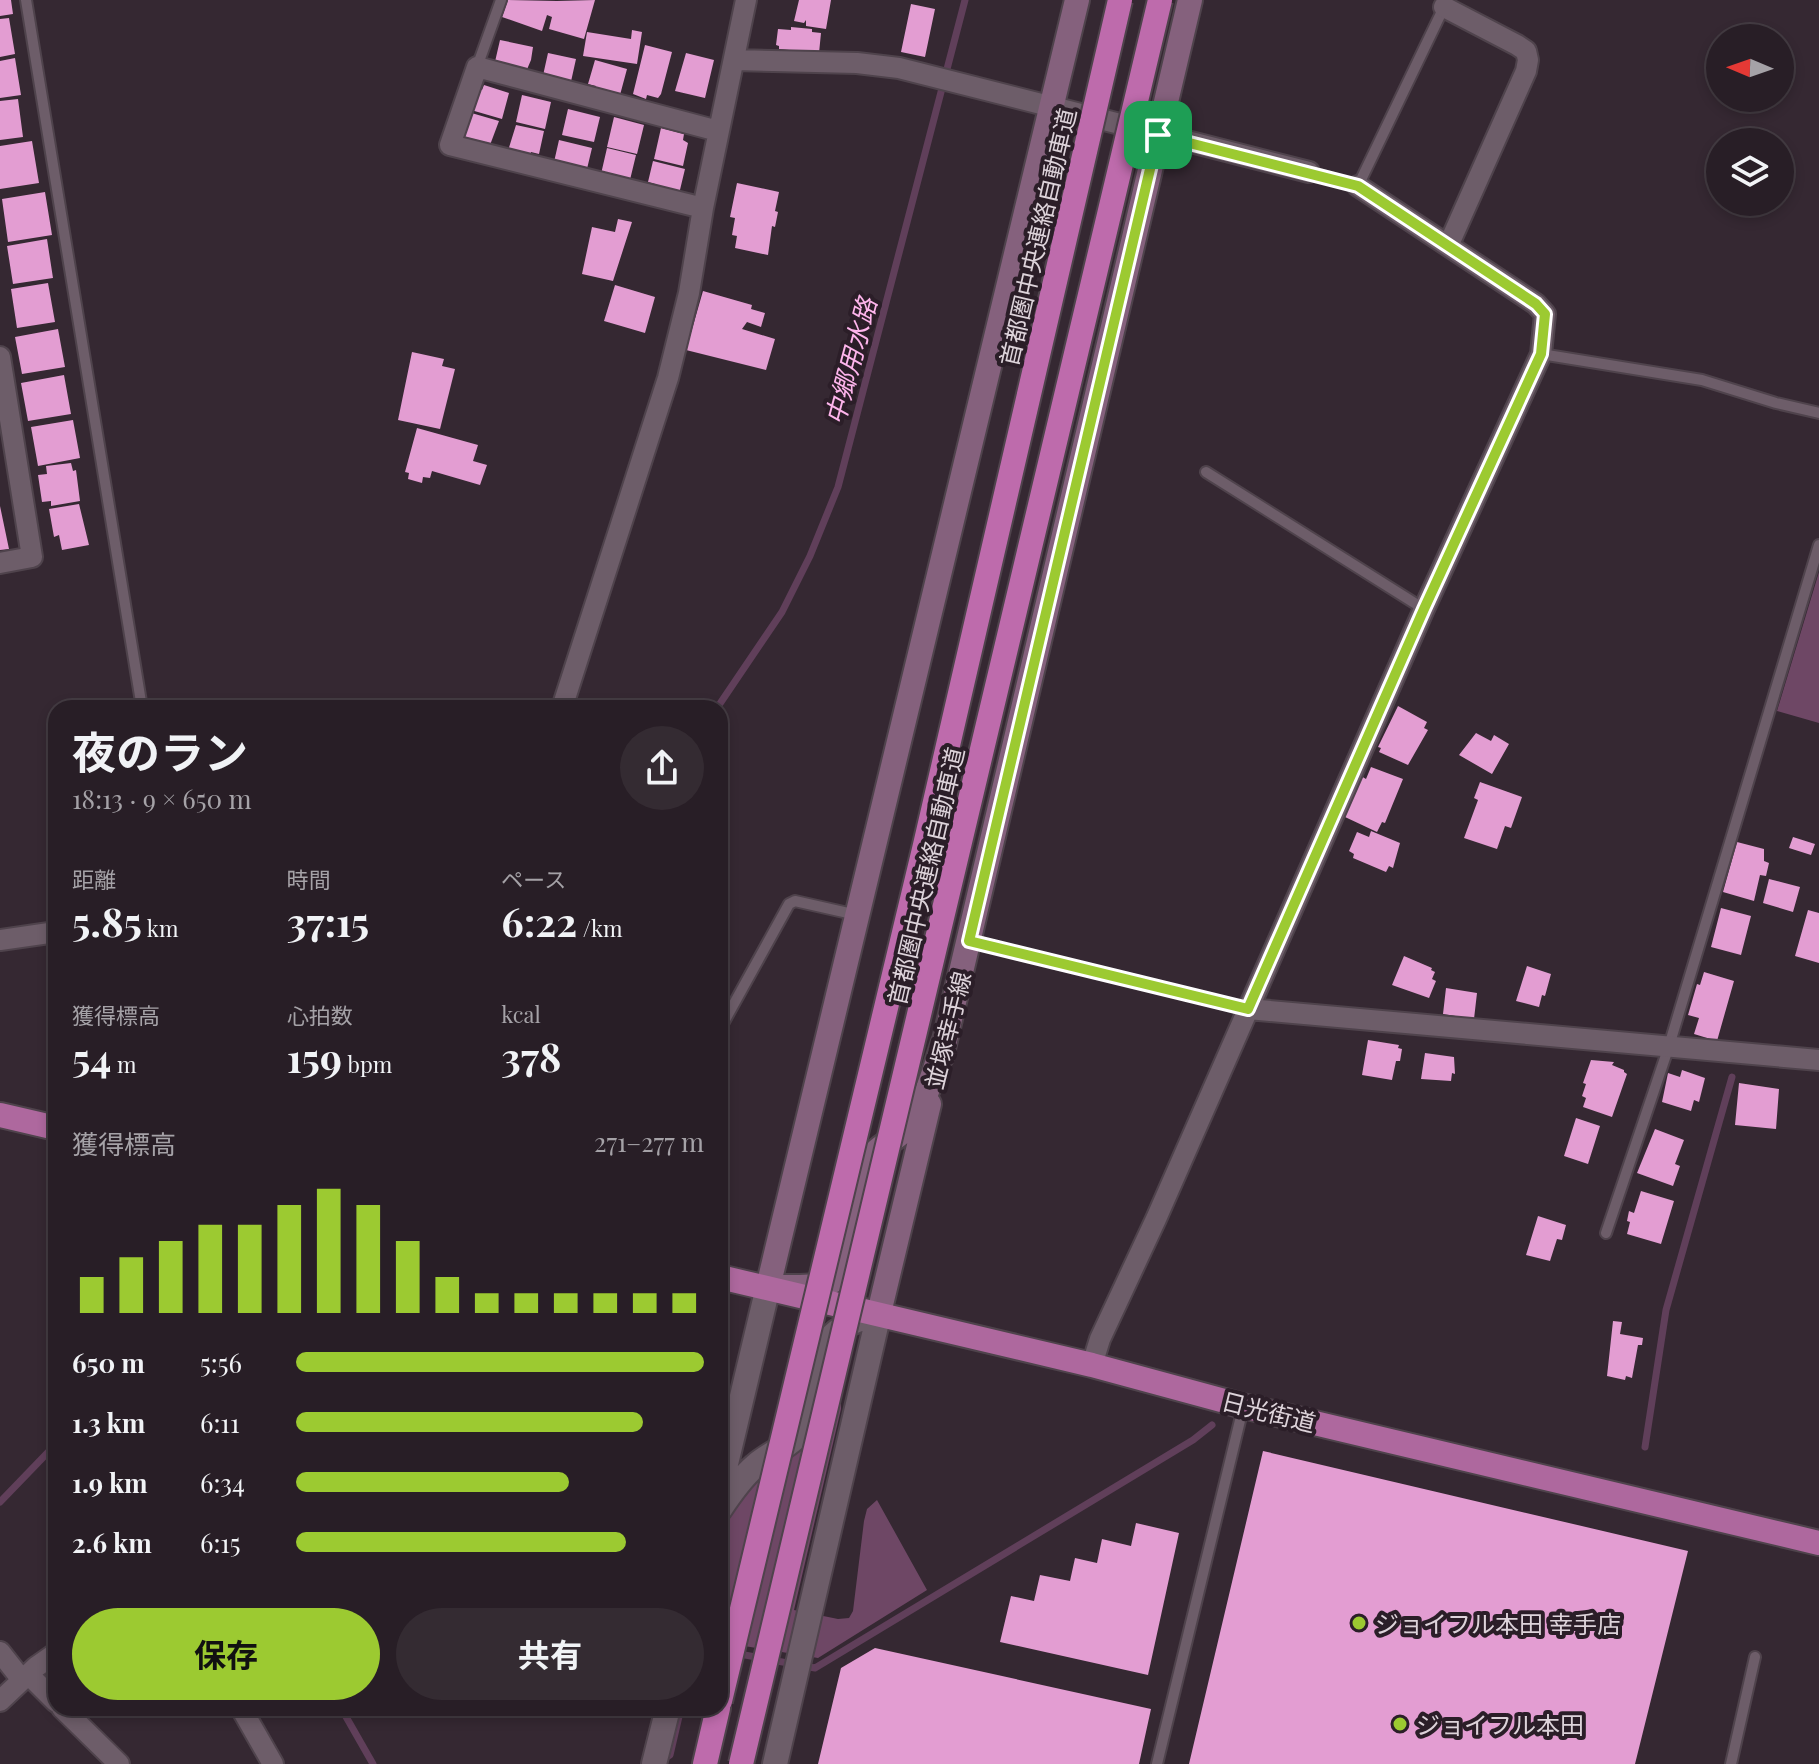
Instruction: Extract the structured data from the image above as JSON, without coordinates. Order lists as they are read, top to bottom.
{
  "streets": {
    "highway": ["首都圏中央連絡自動車道", "日光街道"],
    "main road": ["並塚幸手線"]
  },
  "crossings": [
    ["並塚幸手線", "日光街道"]
  ],
  "water": ["中郷用水路"],
  "places": ["ジョイフル本田 幸手店", "ジョイフル本田"],
  "north": "left",
  "page": {
    "heading": ["夜のラン", "18:13 · 9 × 650 m"],
    "stats": [
      ["距離", "5.85 km"],
      ["時間", "37:15"],
      ["ペース", "6:22 /km"],
      ["獲得標高", "54 m"],
      ["心拍数", "159 bpm"],
      ["kcal", "378"]
    ],
    "chart": ["獲得標高", "271–277 m"],
    "list": [
      {
        "name": "650 m",
        "note": "5:56"
      },
      {
        "name": "1.3 km",
        "note": "6:11"
      },
      {
        "name": "1.9 km",
        "note": "6:34"
      },
      {
        "name": "2.6 km",
        "note": "6:15"
      }
    ],
    "buttons": ["保存", "共有"]
  }
}
